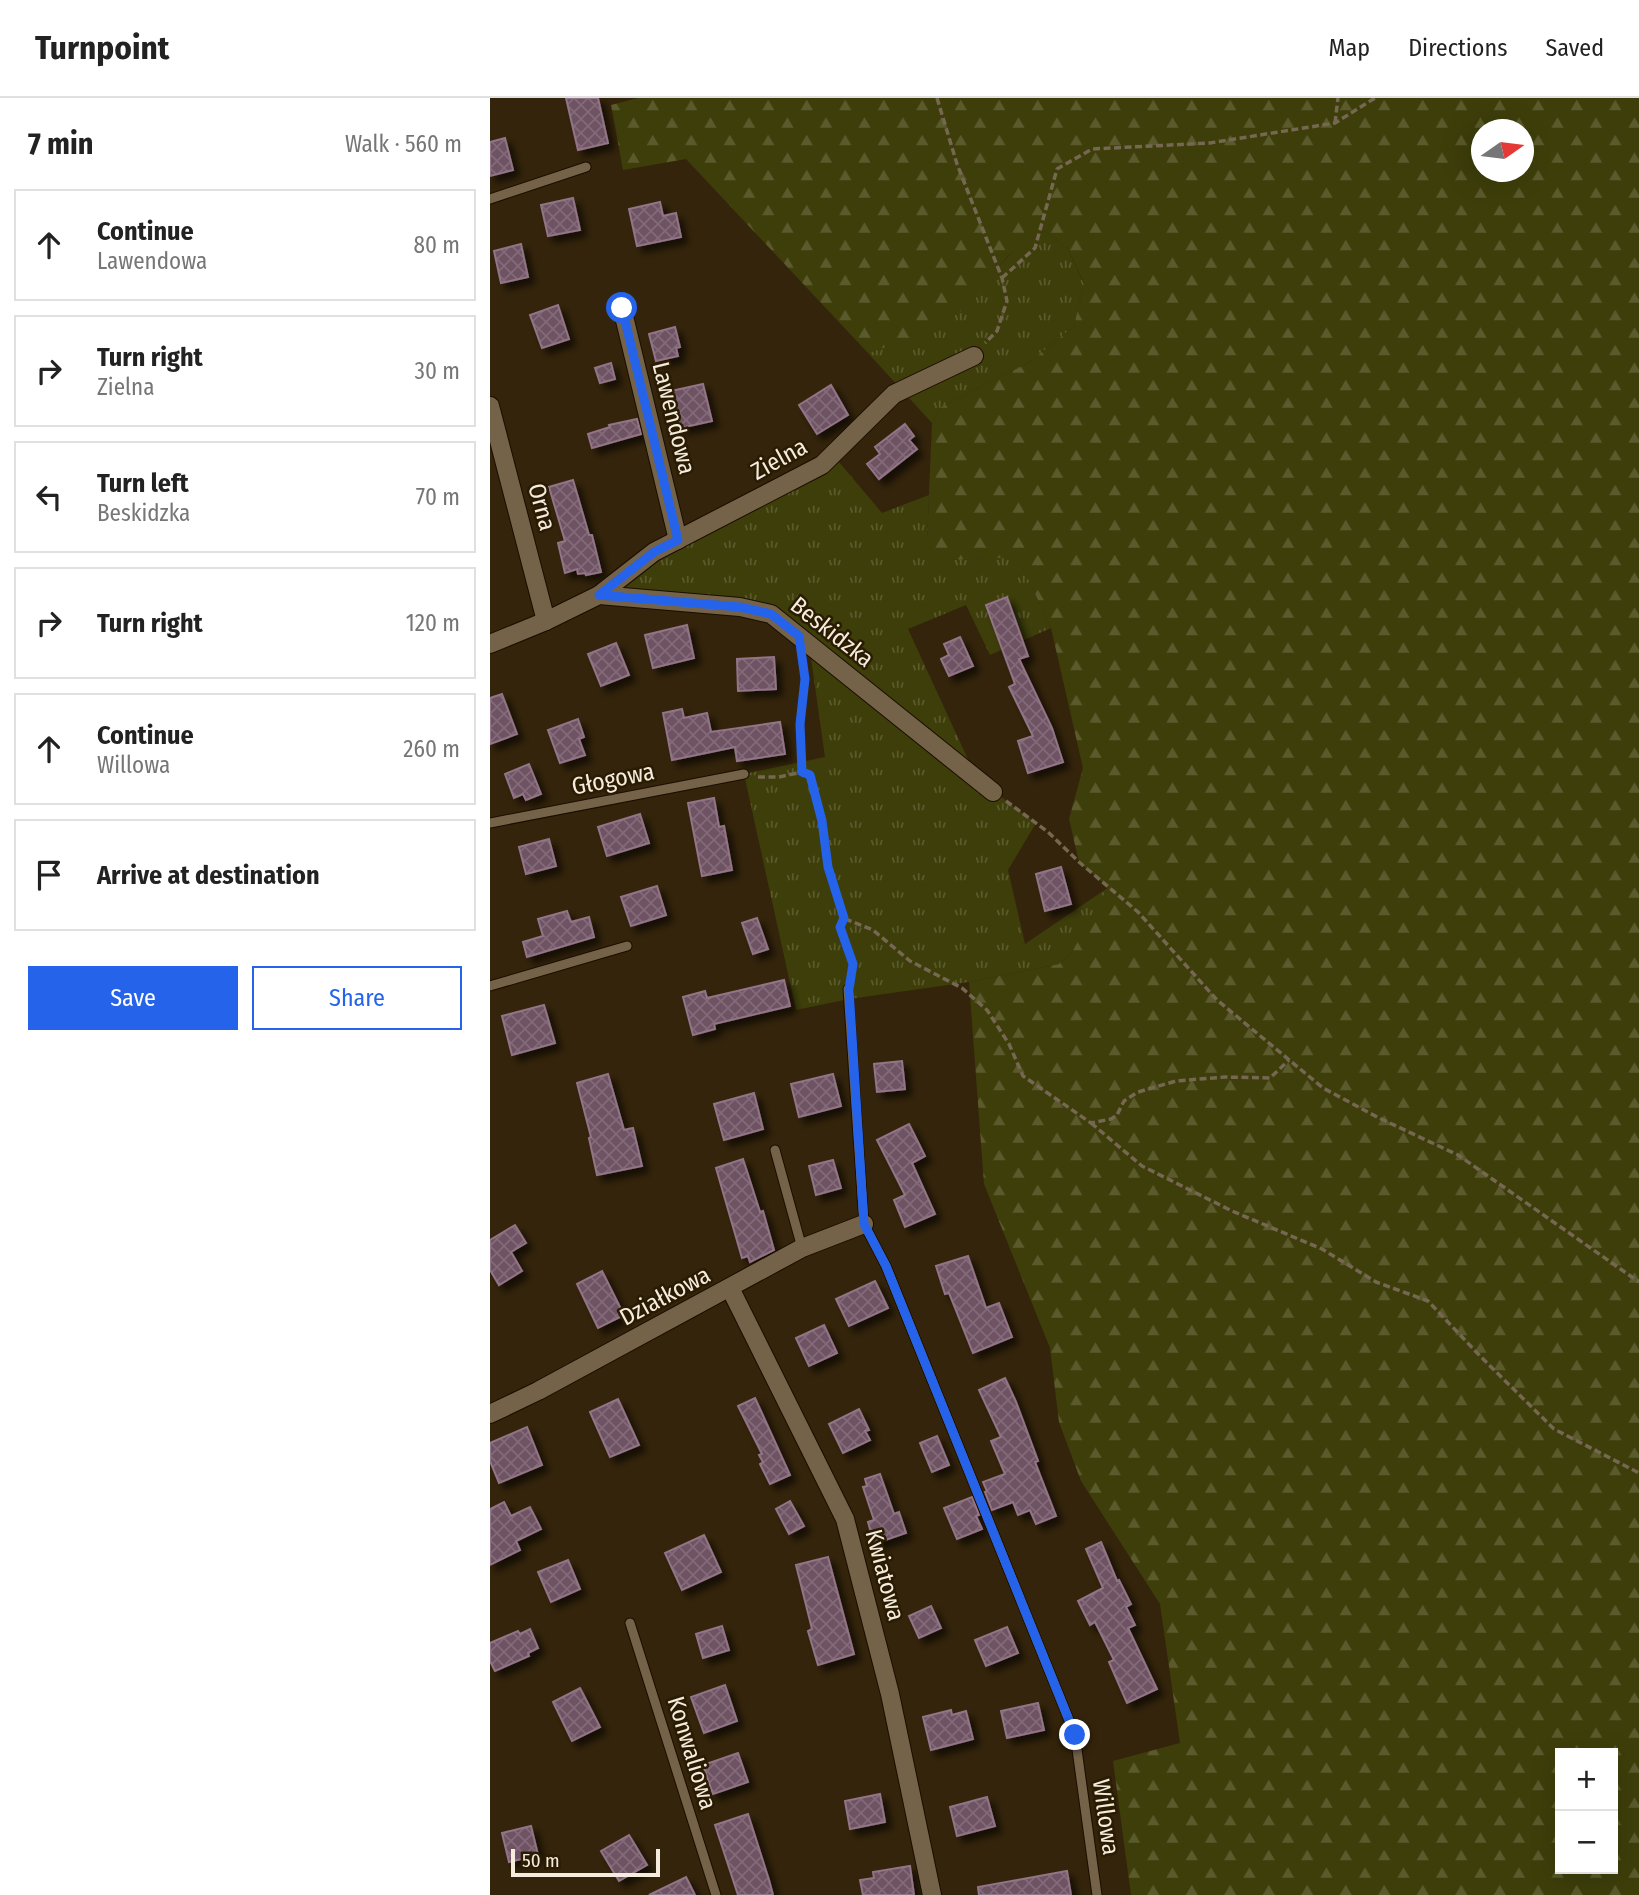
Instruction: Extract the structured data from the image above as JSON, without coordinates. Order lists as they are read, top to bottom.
{
  "streets": {
    "street": [
      "Lawendowa",
      "Zielna",
      "Orna",
      "Beskidzka",
      "Działkowa",
      "Kwiatowa"
    ],
    "lane": ["Głogowa", "Konwaliowa", "Willowa"]
  },
  "crossings": [
    ["Lawendowa", "Zielna"],
    ["Zielna", "Beskidzka"],
    ["Działkowa", "Kwiatowa"],
    ["Działkowa", "Willowa"]
  ],
  "scale_bar": "50 m",
  "north": "right",
  "page": {
    "header": "Turnpoint",
    "nav": ["Map", "Directions", "Saved"],
    "heading": ["7 min", "Walk · 560 m"],
    "list": [
      ["Continue", "Lawendowa", "80 m"],
      ["Turn right", "Zielna", "30 m"],
      ["Turn left", "Beskidzka", "70 m"],
      ["Turn right", "120 m"],
      ["Continue", "Willowa", "260 m"],
      "Arrive at destination"
    ],
    "buttons": ["Save", "Share"],
    "map_buttons": ["+", "−"],
    "scale": "50 m"
  }
}
